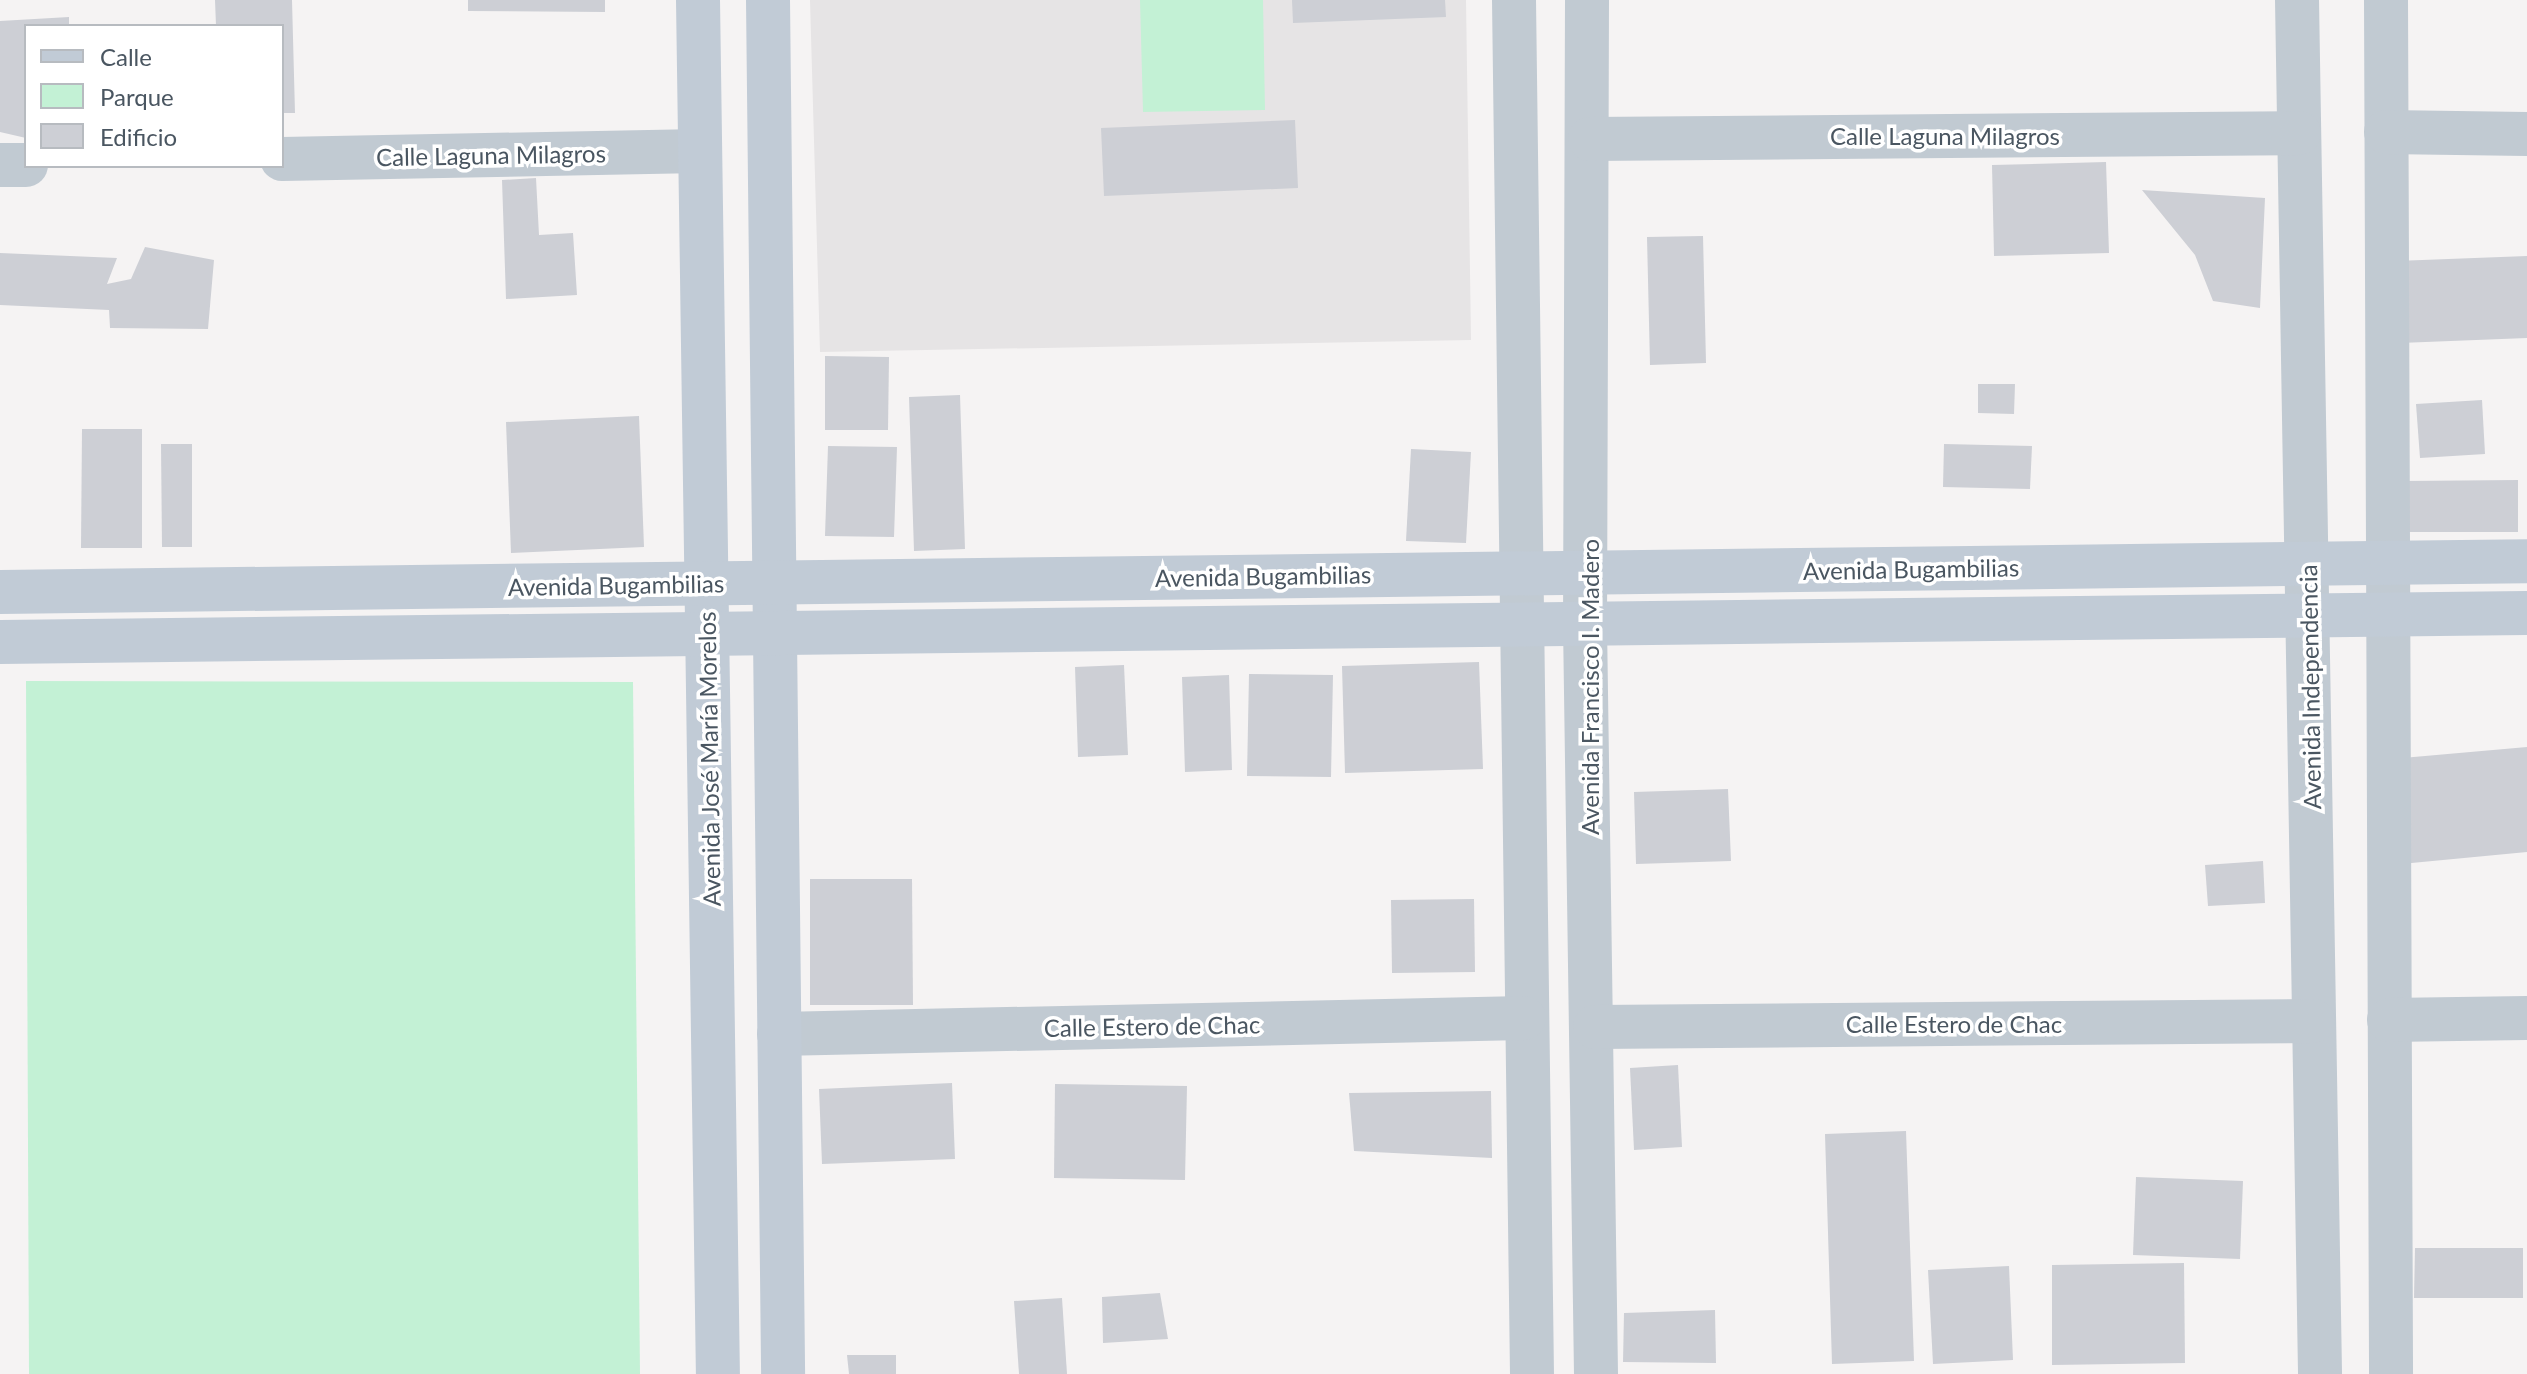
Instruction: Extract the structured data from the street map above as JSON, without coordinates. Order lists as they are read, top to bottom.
{
  "streets": {
    "main road": ["Avenida Bugambilias", "Avenida José María Morelos"],
    "street": [
      "Calle Laguna Milagros",
      "Avenida Francisco I. Madero",
      "Avenida Independencia",
      "Calle Estero de Chac"
    ]
  },
  "crossings": [
    ["Calle Laguna Milagros", "Avenida Francisco I. Madero"],
    ["Calle Laguna Milagros", "Avenida Independencia"],
    ["Calle Laguna Milagros", "Avenida José María Morelos"],
    ["Avenida Bugambilias", "Avenida Francisco I. Madero"],
    ["Avenida Bugambilias", "Avenida Independencia"],
    ["Avenida Bugambilias", "Avenida José María Morelos"],
    ["Avenida Francisco I. Madero", "Calle Estero de Chac"],
    ["Avenida Independencia", "Calle Estero de Chac"]
  ],
  "legend": ["Calle", "Parque", "Edificio"]
}
